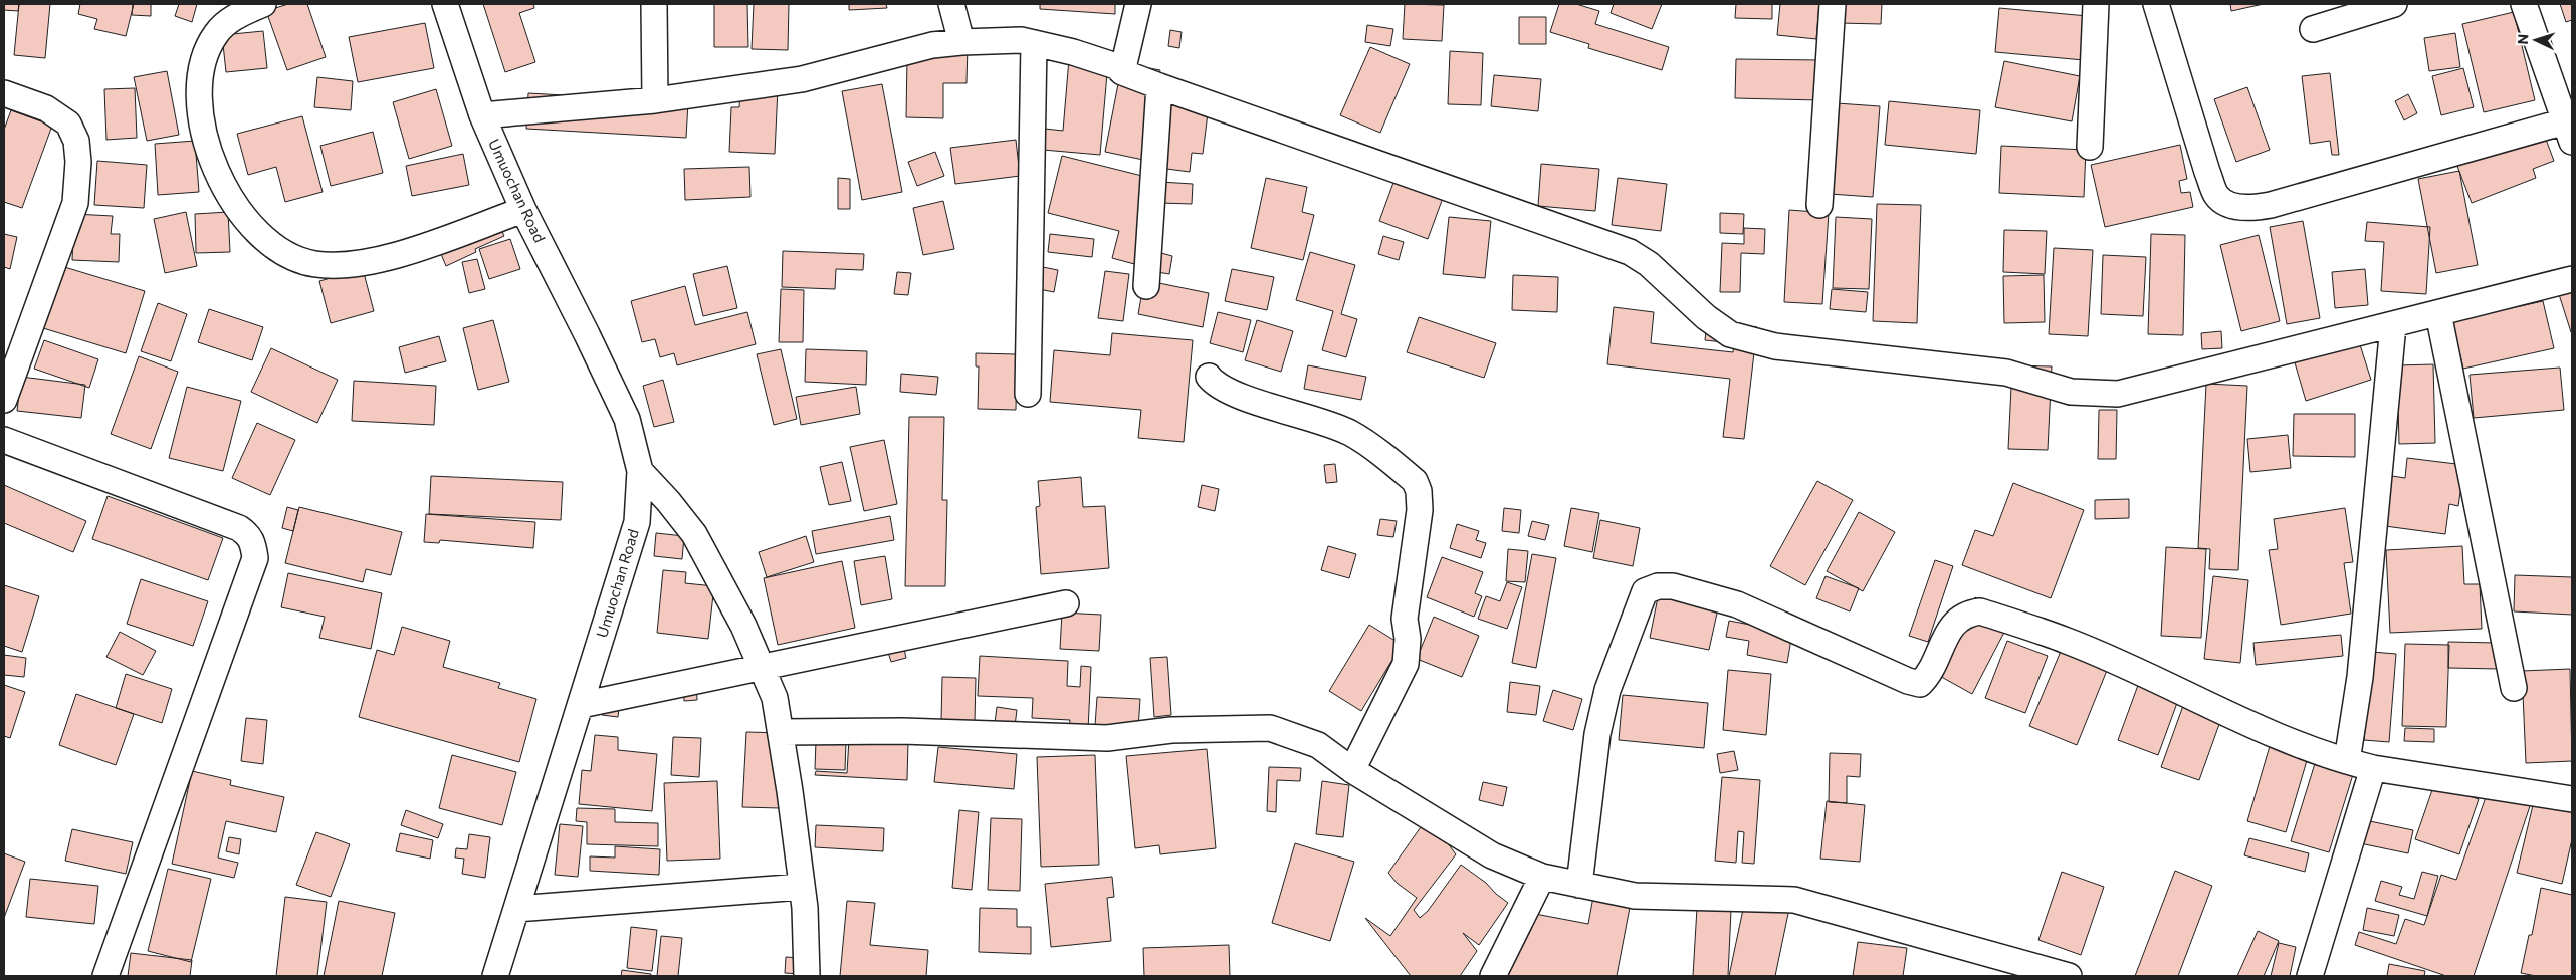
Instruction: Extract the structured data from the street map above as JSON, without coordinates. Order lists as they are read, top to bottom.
{
  "streets": {
    "street": ["Umuochan Road"]
  },
  "north": "left"
}
